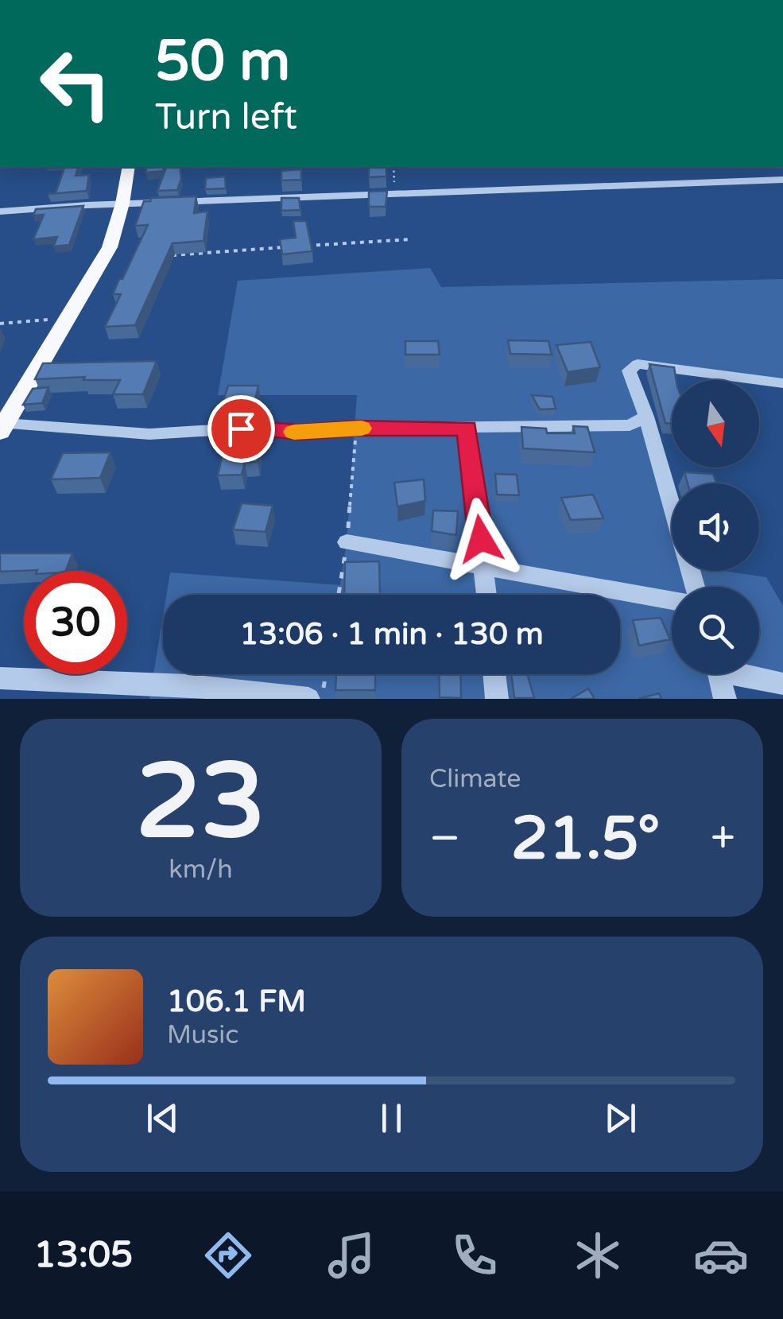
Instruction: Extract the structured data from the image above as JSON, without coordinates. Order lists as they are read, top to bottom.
{
  "north": "bottom",
  "page": {
    "turn": ["50 m", "Turn left"],
    "limit": "30",
    "trip": "13:06 · 1 min · 130 m",
    "tile": [
      ["23", "km/h"],
      "Climate"
    ],
    "heat": ["−", "21.5°", "+"],
    "song": ["106.1 FM", "Music"],
    "tabs": "13:05"
  }
}
